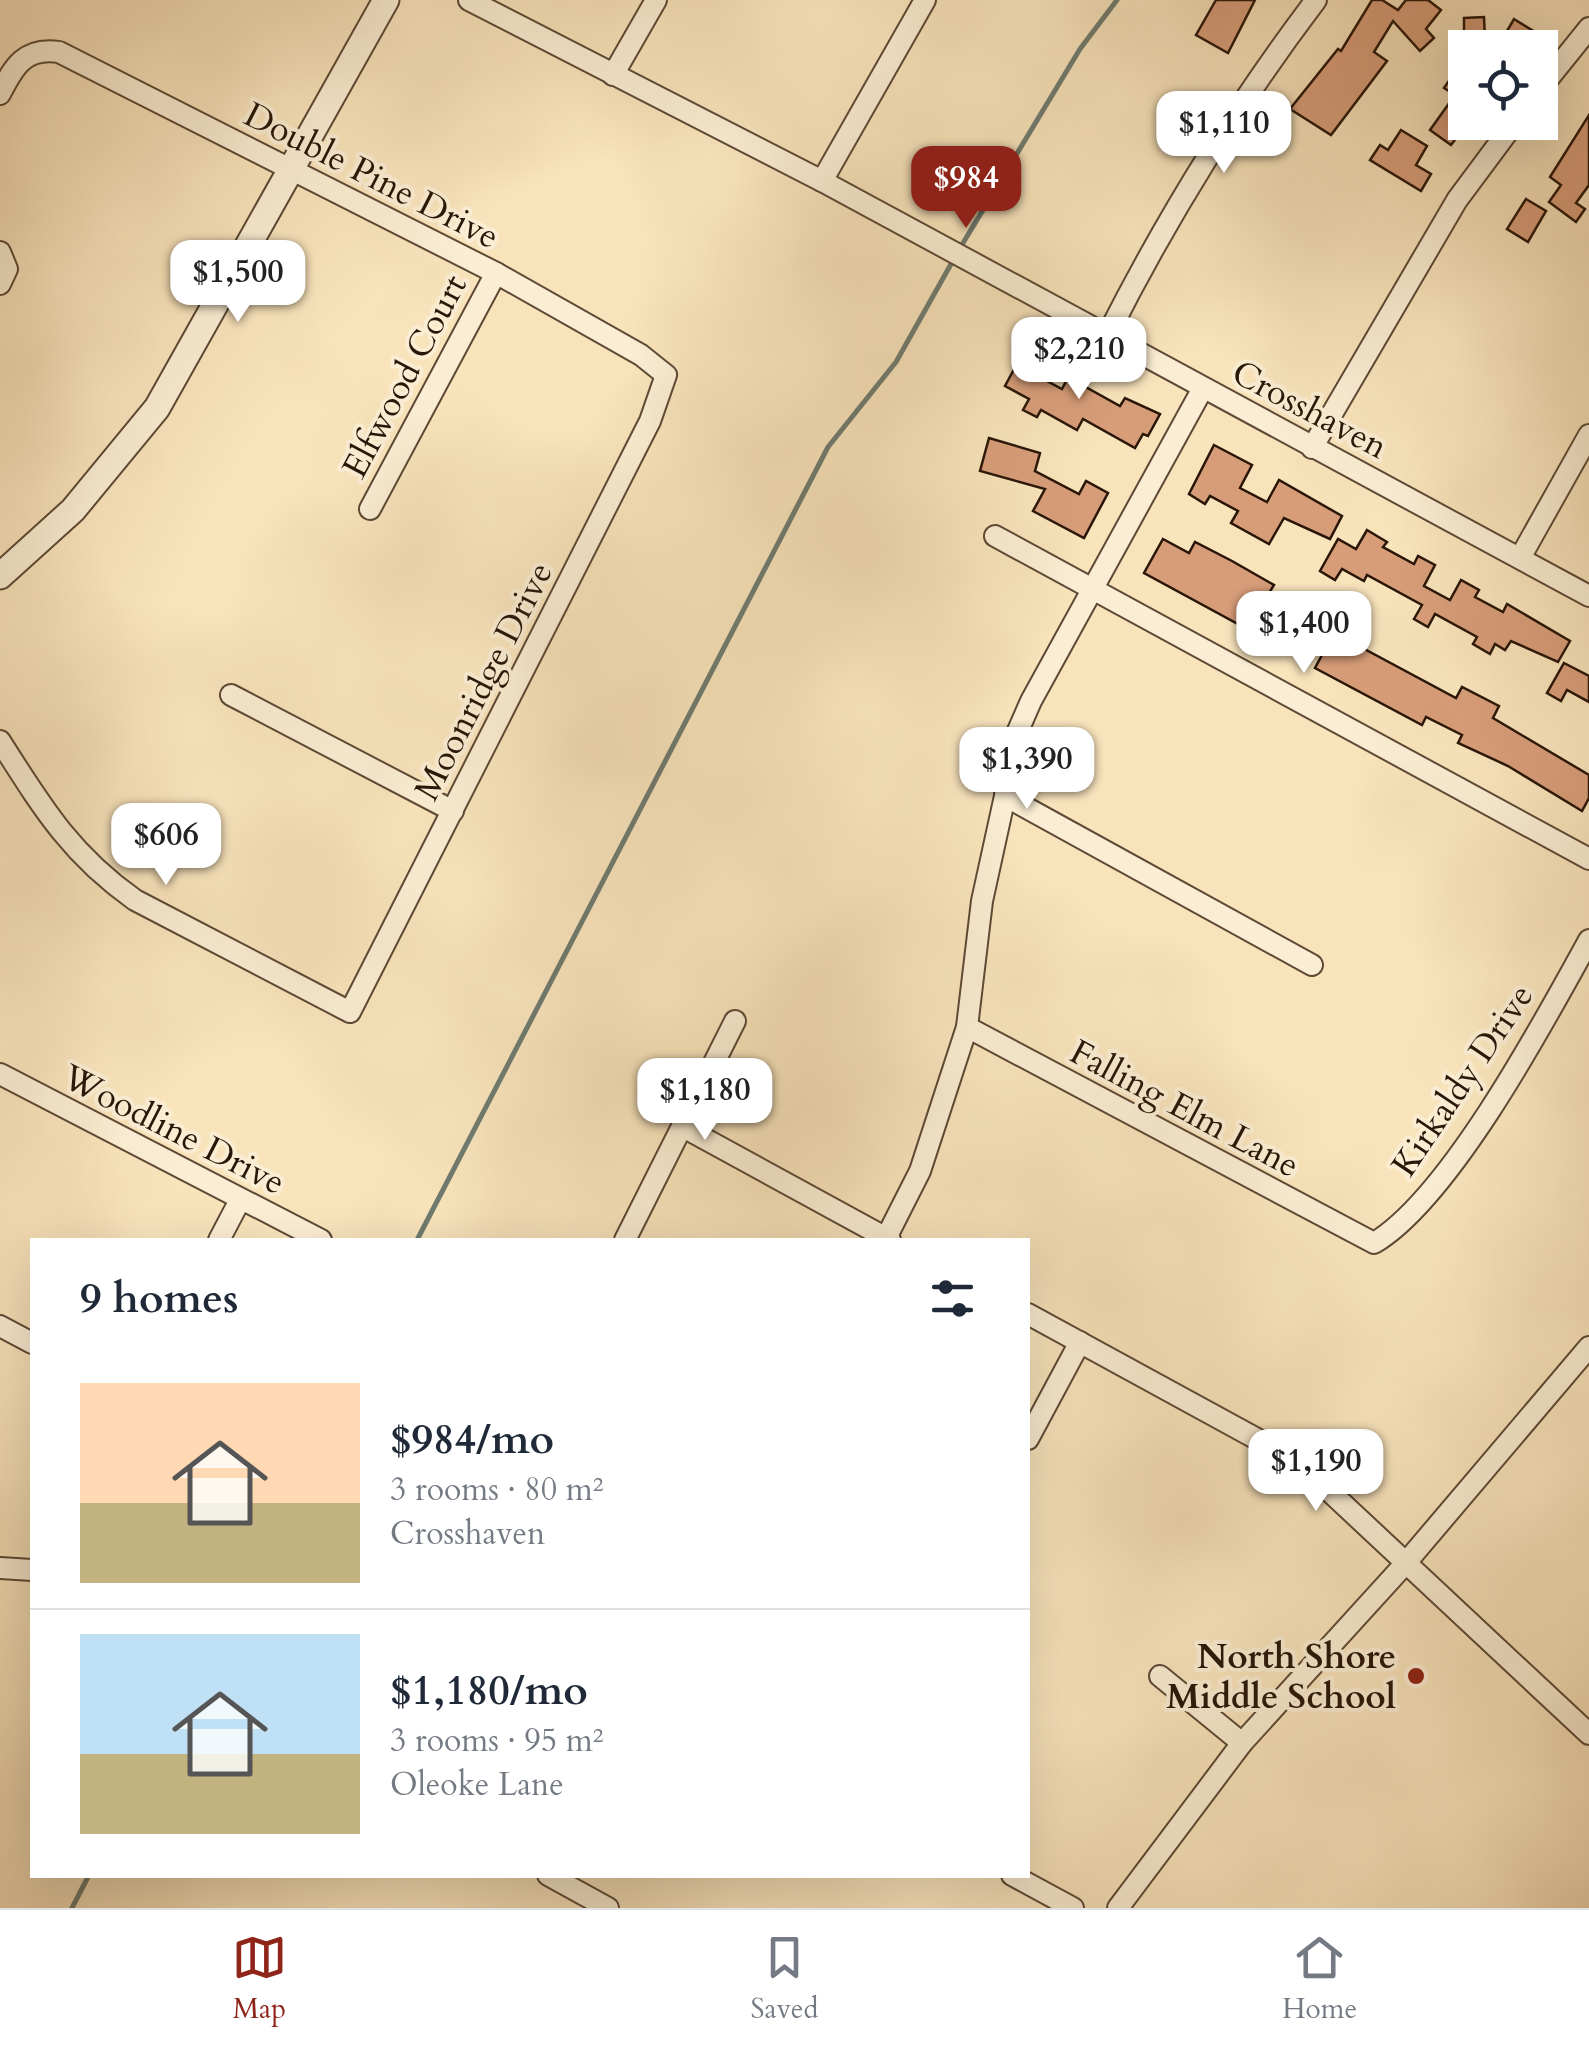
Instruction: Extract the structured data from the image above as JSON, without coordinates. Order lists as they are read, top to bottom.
{
  "streets": {
    "street": [
      "Double Pine Drive",
      "Elfwood Court",
      "Crosshaven",
      "Moonridge Drive",
      "Kirkaldy Drive",
      "Falling Elm Lane",
      "Woodline Drive"
    ]
  },
  "crossings": [
    ["Double Pine Drive", "Elfwood Court"],
    ["Double Pine Drive", "Moonridge Drive"],
    ["Kirkaldy Drive", "Falling Elm Lane"]
  ],
  "places": ["North Shore Middle School"],
  "page": {
    "price": [
      "$1,110",
      "$984",
      "$1,500",
      "$2,210",
      "$1,400",
      "$1,390",
      "$606",
      "$1,180",
      "$1,190"
    ],
    "heading": "9 homes",
    "list": [
      {
        "name": "$984/mo",
        "note": "3 rooms · 80 m² · Crosshaven"
      },
      {
        "name": "$1,180/mo",
        "note": "3 rooms · 95 m² · Oleoke Lane"
      }
    ],
    "tabs": ["Map", "Saved", "Home"]
  }
}
